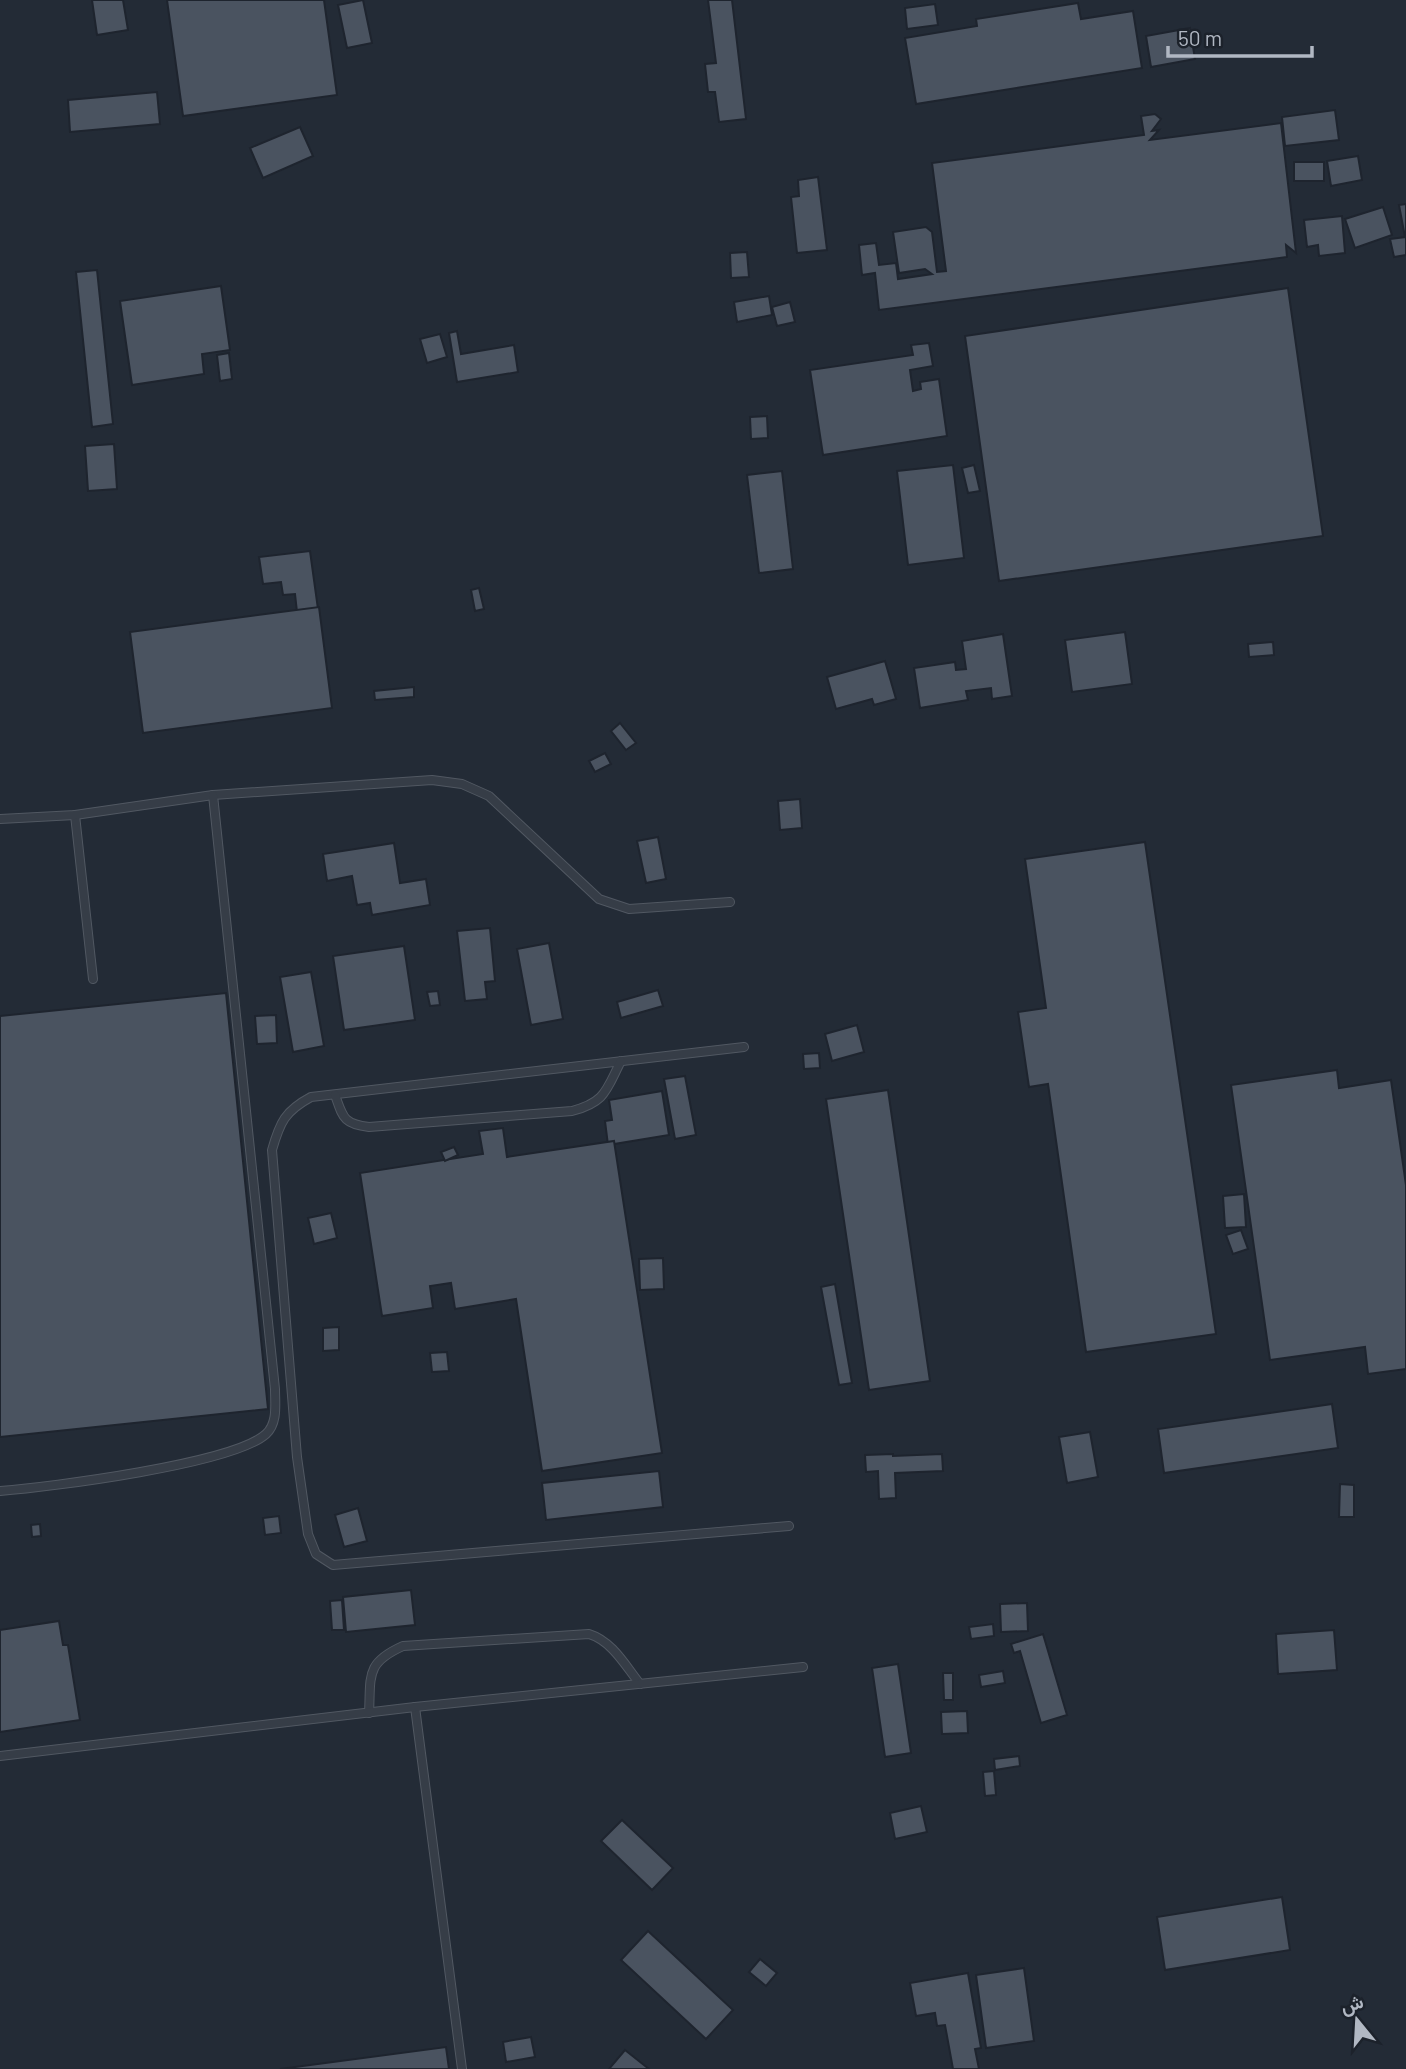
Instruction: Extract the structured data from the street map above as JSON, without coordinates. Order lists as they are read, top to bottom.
{
  "scale_bar": "50 m",
  "north": "top"
}
